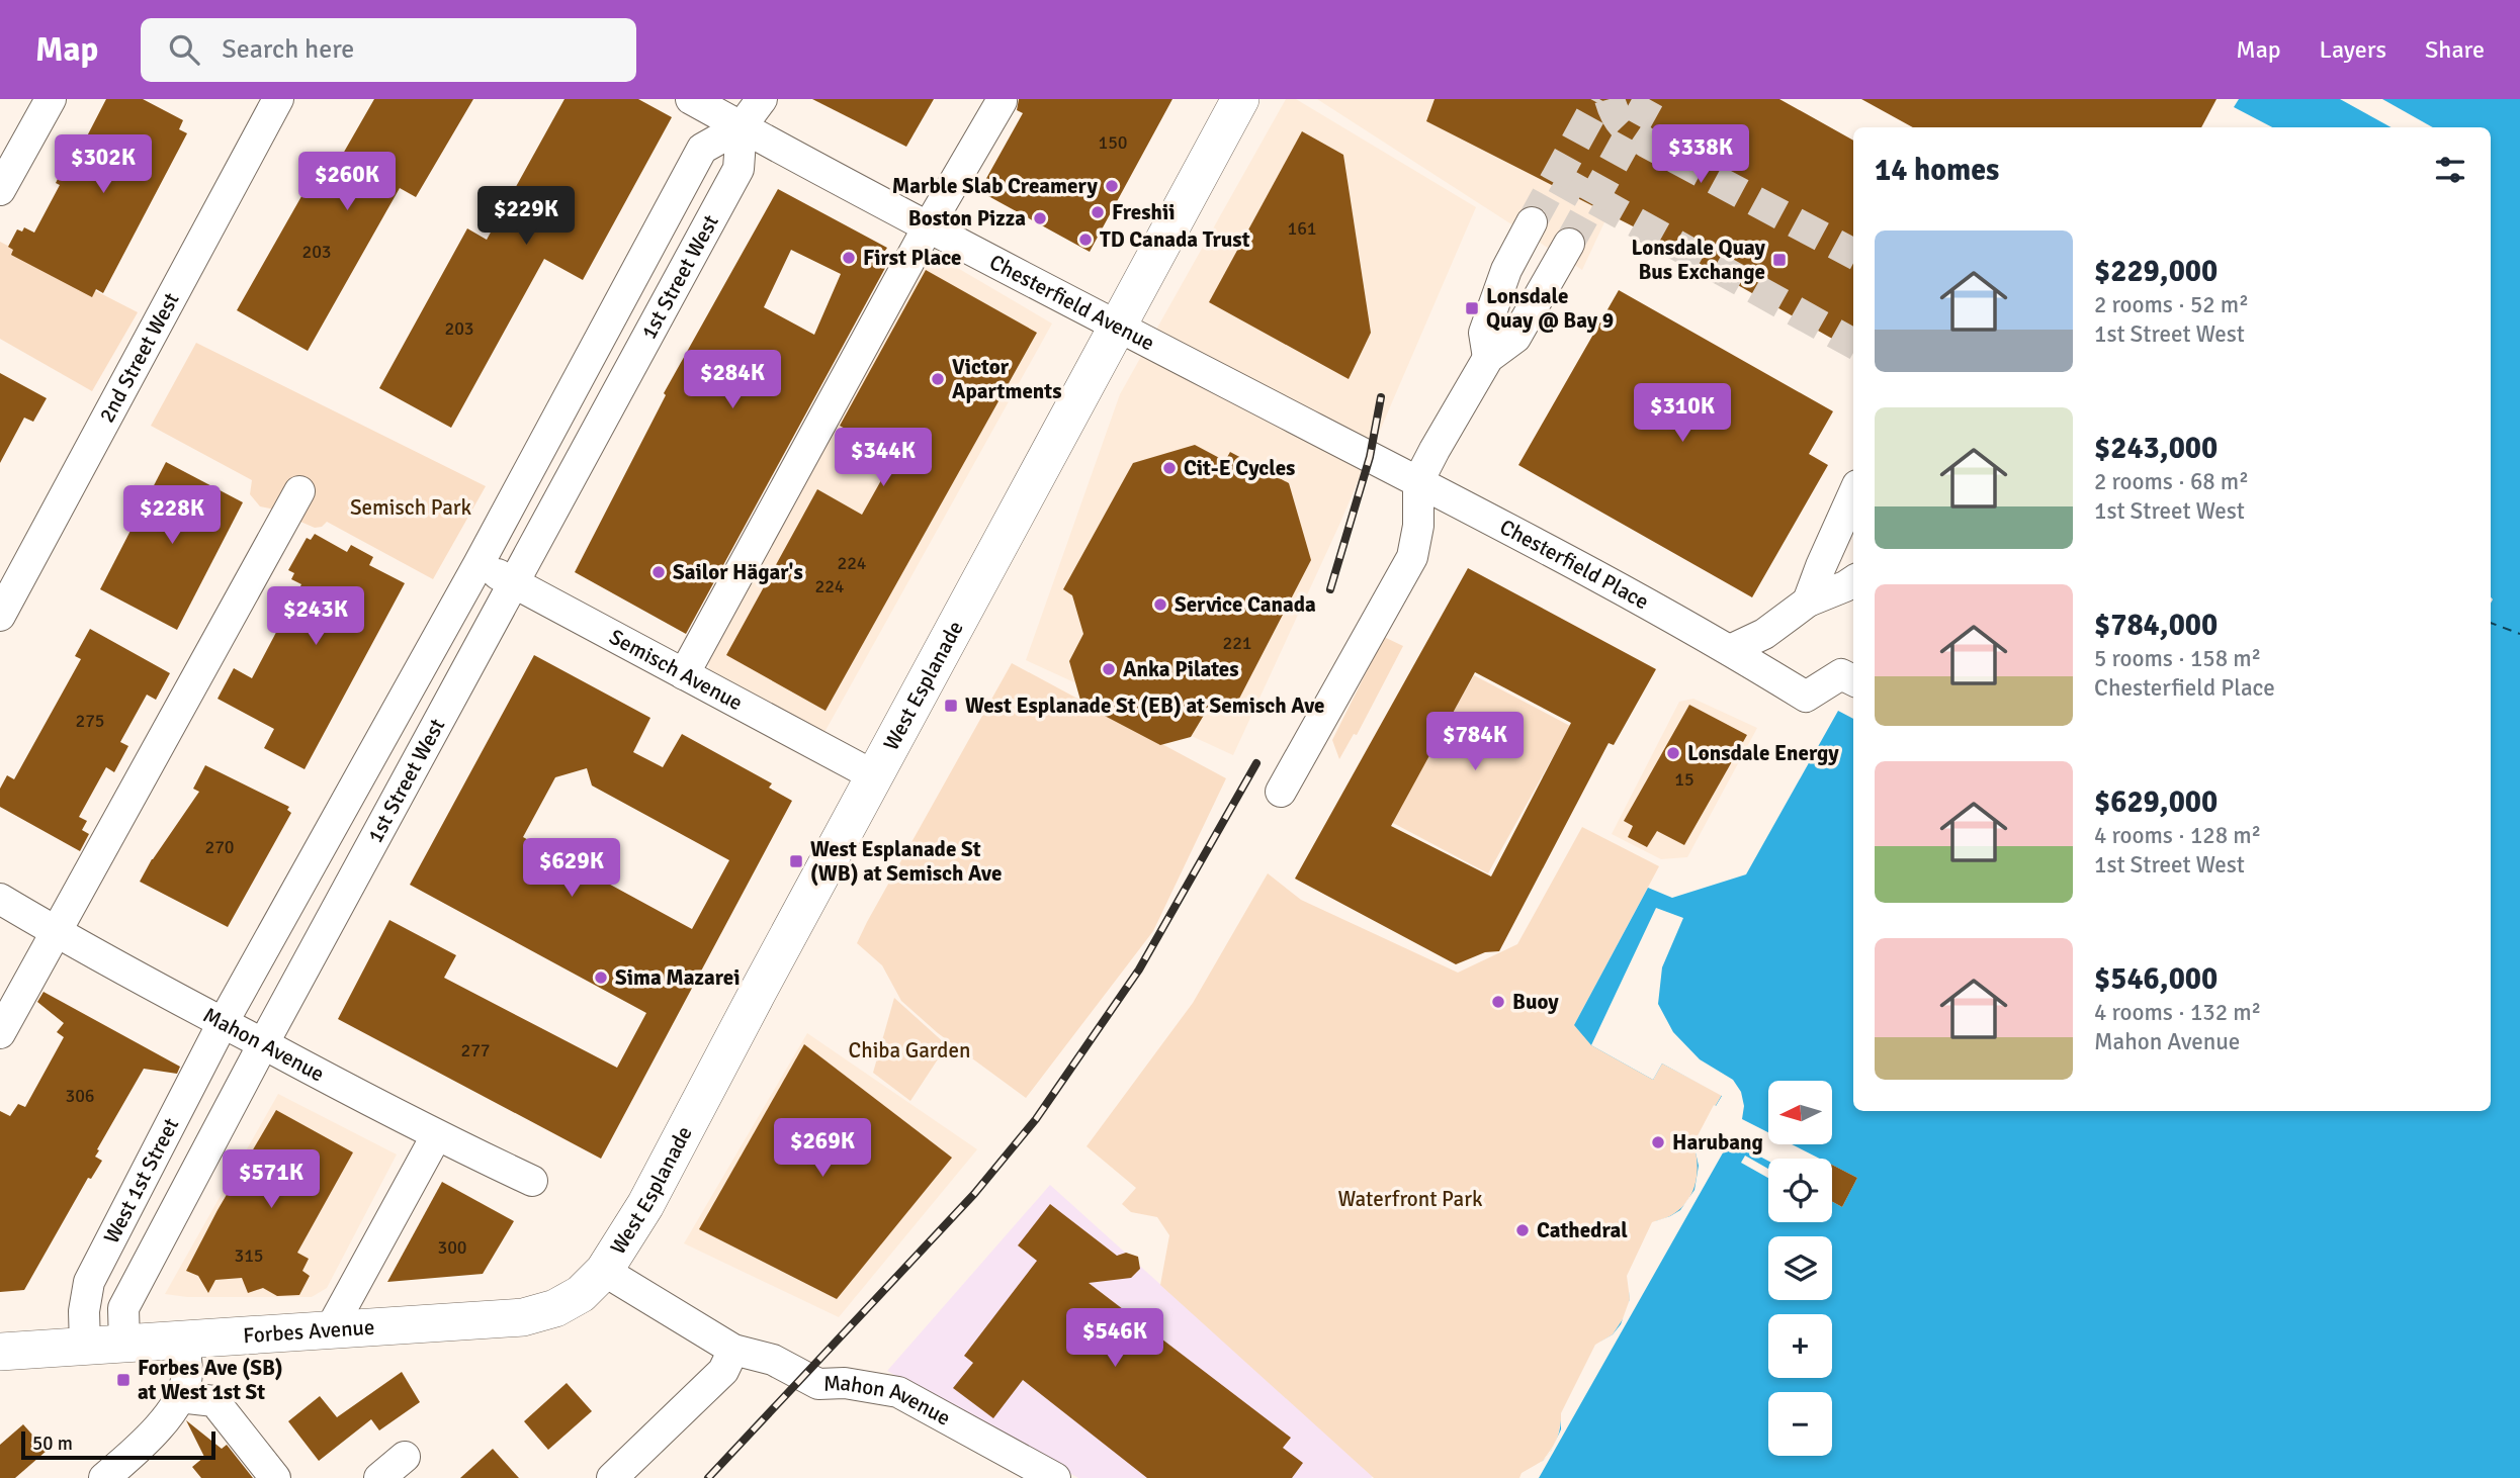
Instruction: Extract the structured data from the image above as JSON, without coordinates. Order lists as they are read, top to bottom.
{
  "streets": {
    "main road": ["West Esplanade", "Forbes Avenue"],
    "street": [
      "1st Street West",
      "Chesterfield Avenue",
      "2nd Street West",
      "Chesterfield Place",
      "Semisch Avenue",
      "Mahon Avenue",
      "West 1st Street"
    ]
  },
  "crossings": [
    ["1st Street West", "Chesterfield Avenue"],
    ["1st Street West", "Semisch Avenue"],
    ["1st Street West", "Mahon Avenue"],
    ["1st Street West", "West 1st Street"],
    ["1st Street West", "Forbes Avenue"],
    ["Chesterfield Avenue", "Chesterfield Place"],
    ["Chesterfield Avenue", "West Esplanade"],
    ["Semisch Avenue", "West Esplanade"],
    ["West Esplanade", "Mahon Avenue"],
    ["West Esplanade", "Forbes Avenue"],
    ["Mahon Avenue", "West 1st Street"],
    ["Mahon Avenue", "Forbes Avenue"],
    ["West 1st Street", "Forbes Avenue"]
  ],
  "parks": ["Semisch Park", "Chiba Garden", "Waterfront Park"],
  "places": {
    "other": [
      "Marble Slab Creamery",
      "Freshii",
      "Boston Pizza",
      "TD Canada Trust",
      "First Place",
      "Victor Apartments",
      "Cit-E Cycles",
      "Sailor Hägar's",
      "Service Canada",
      "Anka Pilates",
      "Lonsdale Energy",
      "Sima Mazarei",
      "Buoy",
      "Harubang",
      "Cathedral"
    ],
    "transit": [
      "Lonsdale Quay Bus Exchange",
      "Lonsdale Quay @ Bay 9",
      "West Esplanade St (EB) at Semisch Ave",
      "West Esplanade St (WB) at Semisch Ave",
      "Forbes Ave (SB) at West 1st St"
    ]
  },
  "house_numbers": [
    "150",
    "161",
    "203",
    "203",
    "224",
    "224",
    "221",
    "275",
    "15",
    "270",
    "277",
    "306",
    "300",
    "315"
  ],
  "scale_bar": "50 m",
  "north": "left",
  "page": {
    "header": "Map",
    "search": "Search here",
    "nav": ["Map", "Layers", "Share"],
    "price": [
      "$338K",
      "$302K",
      "$260K",
      "$229K",
      "$284K",
      "$310K",
      "$344K",
      "$228K",
      "$243K",
      "$784K",
      "$629K",
      "$269K",
      "$571K",
      "$546K"
    ],
    "heading": "14 homes",
    "list": [
      {
        "name": "$229,000",
        "note": "2 rooms · 52 m² · 1st Street West"
      },
      {
        "name": "$243,000",
        "note": "2 rooms · 68 m² · 1st Street West"
      },
      {
        "name": "$784,000",
        "note": "5 rooms · 158 m² · Chesterfield Place"
      },
      {
        "name": "$629,000",
        "note": "4 rooms · 128 m² · 1st Street West"
      },
      {
        "name": "$546,000",
        "note": "4 rooms · 132 m² · Mahon Avenue"
      }
    ],
    "map_buttons": ["+", "−"],
    "scale": "50 m"
  }
}
